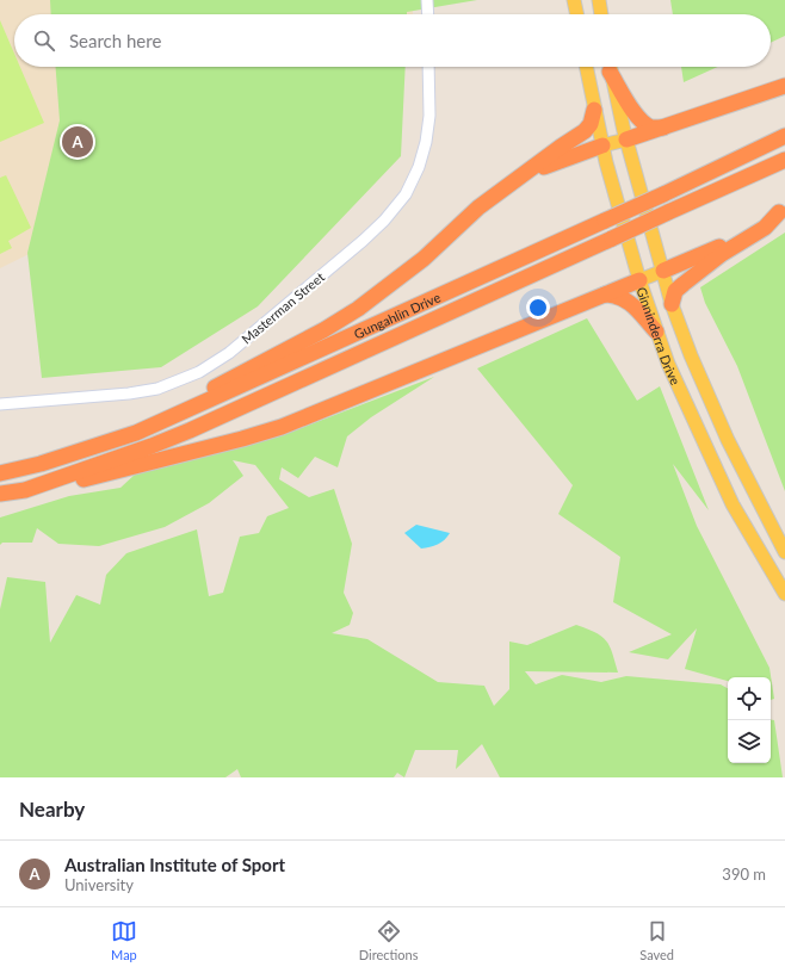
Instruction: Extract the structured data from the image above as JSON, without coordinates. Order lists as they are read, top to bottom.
{
  "streets": {
    "highway": ["Gungahlin Drive"],
    "main road": ["Ginninderra Drive"],
    "street": ["Masterman Street"]
  },
  "page": {
    "search": "Search here",
    "pins": "A",
    "heading": "Nearby",
    "list": [
      {
        "mark": "A",
        "name": "Australian Institute of Sport",
        "note": "University",
        "value": "390 m"
      }
    ],
    "nav": ["Map", "Directions", "Saved"]
  }
}
